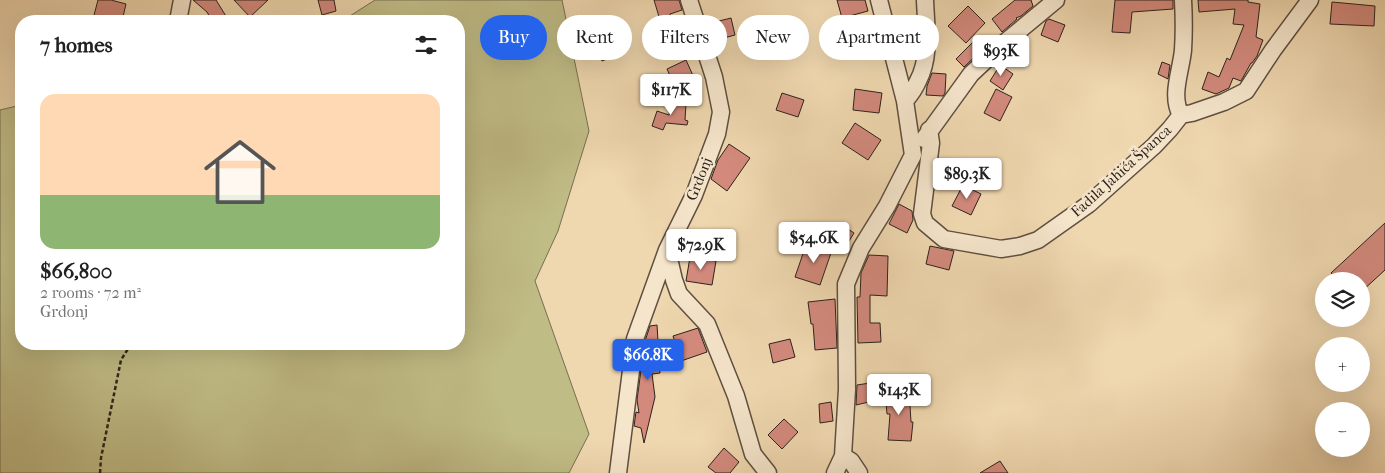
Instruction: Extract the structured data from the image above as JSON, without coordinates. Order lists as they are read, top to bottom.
{
  "streets": {
    "street": ["Fadila Jahića Španca", "Grdonj"]
  },
  "page": {
    "chip": [
      "Buy",
      "Rent",
      "Filters",
      "New",
      "Apartment"
    ],
    "heading": "7 homes",
    "price": [
      "$93K",
      "$117K",
      "$89.3K",
      "$54.6K",
      "$72.9K",
      "$66.8K",
      "$143K"
    ],
    "list": [
      {
        "name": "$66,800",
        "note": "2 rooms · 72 m² · Grdonj"
      }
    ],
    "map_buttons": ["+", "−"]
  }
}
